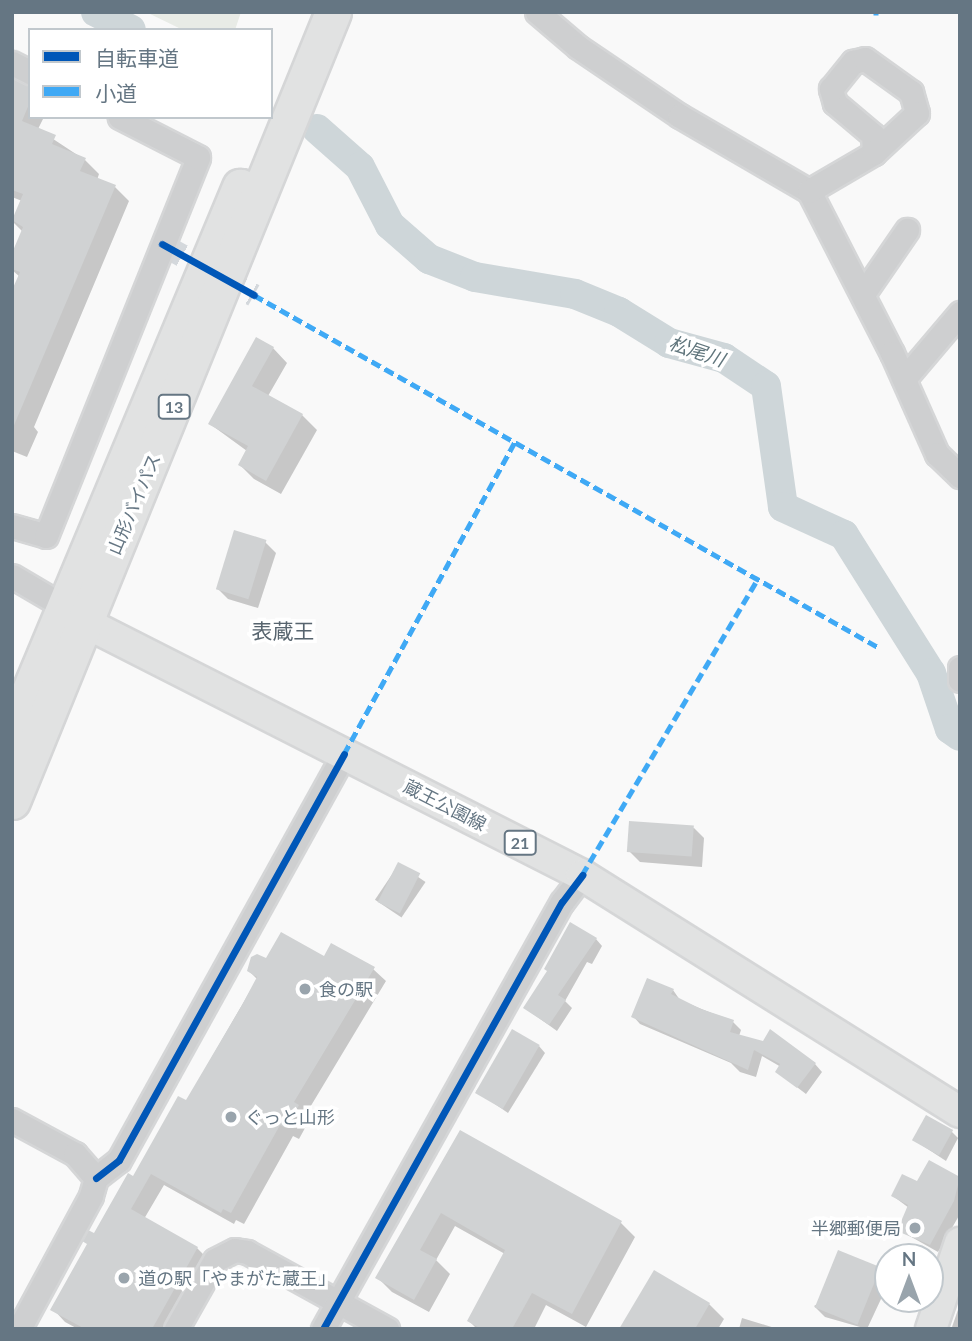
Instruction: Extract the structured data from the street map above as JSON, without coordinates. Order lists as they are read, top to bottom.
{
  "streets": {
    "highway": ["13", "山形バイパス"],
    "main road": ["蔵王公園線", "21"]
  },
  "crossings": [
    ["山形バイパス", "蔵王公園線"]
  ],
  "districts": ["表蔵王"],
  "water": ["松尾川"],
  "places": [
    "食の駅",
    "ぐっと山形",
    "半郷郵便局",
    "道の駅「やまがた蔵王」"
  ],
  "legend": ["自転車道", "小道"],
  "north": "top"
}
